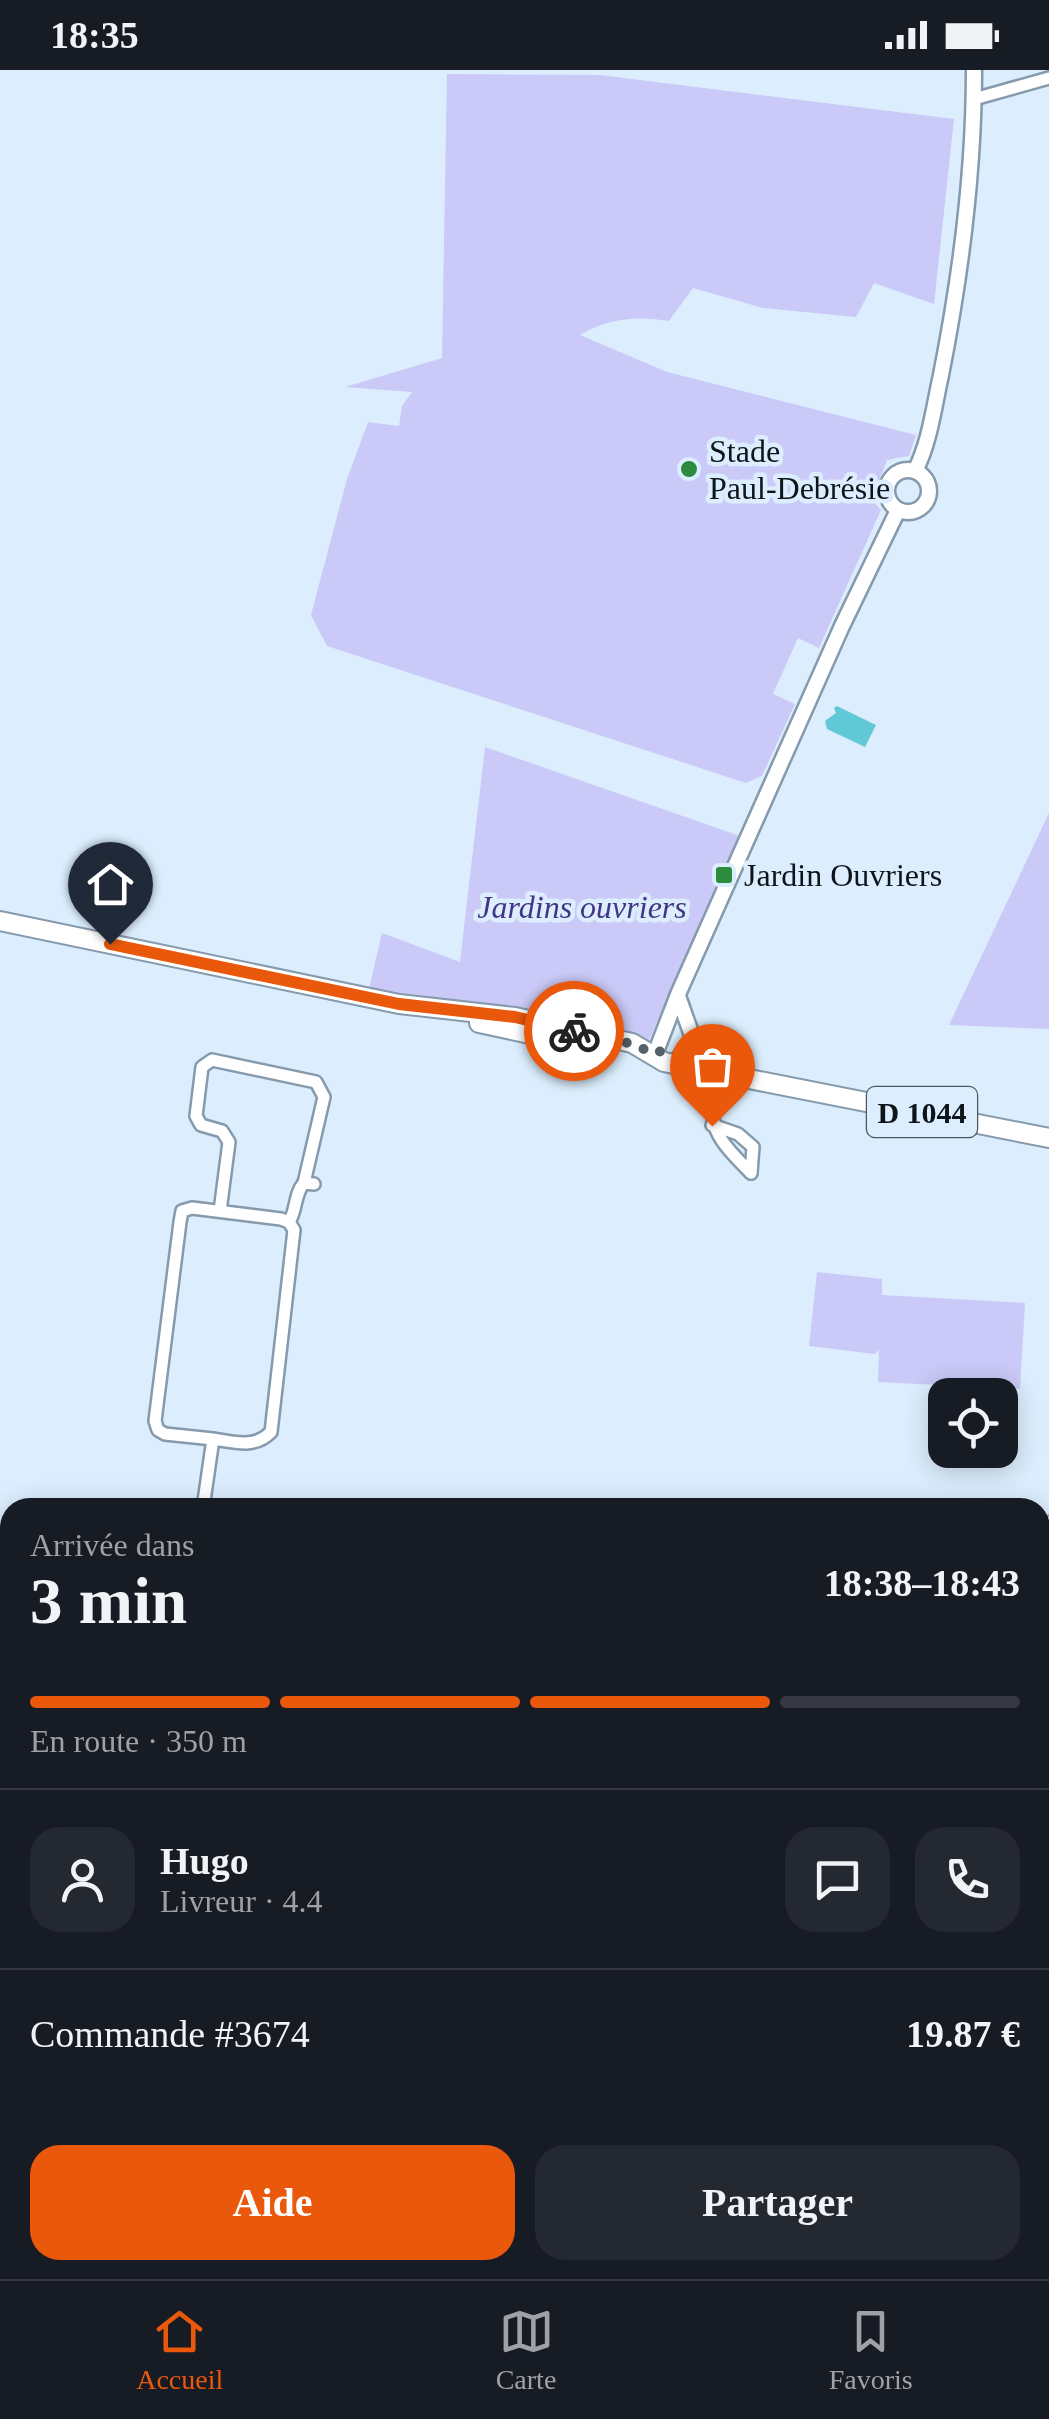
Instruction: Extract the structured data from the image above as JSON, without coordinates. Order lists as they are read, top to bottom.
{
  "streets": {
    "main road": ["D 1044"]
  },
  "parks": ["Jardins ouvriers"],
  "places": {
    "other": ["Stade Paul-Debrésie"],
    "transit": ["Jardin Ouvriers"]
  },
  "page": {
    "status": "18:35",
    "heading": ["3 min", "Arrivée dans", "18:38–18:43"],
    "panel": [
      "Hugo",
      "Livreur · 4.4",
      "Commande #3674",
      "19.87 €"
    ],
    "bar": "En route · 350 m",
    "buttons": ["Aide", "Partager"],
    "tabs": ["Accueil", "Carte", "Favoris"]
  }
}
